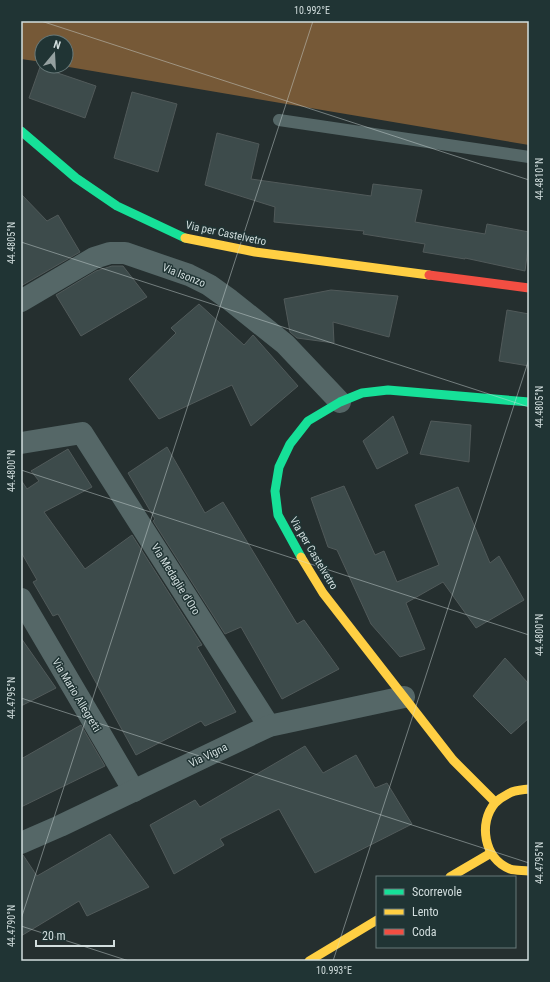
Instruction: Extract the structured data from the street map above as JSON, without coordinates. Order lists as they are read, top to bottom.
{
  "streets": {
    "street": [
      "Via per Castelvetro",
      "Via Isonzo",
      "Via Medaglie d'Oro",
      "Via Mario Allegretti",
      "Via Vigna"
    ]
  },
  "crossings": [
    ["Via per Castelvetro", "Via Isonzo"],
    ["Via per Castelvetro", "Via Vigna"],
    ["Via Medaglie d'Oro", "Via Vigna"],
    ["Via Mario Allegretti", "Via Vigna"]
  ],
  "legend": ["Scorrevole", "Lento", "Coda"],
  "scale_bar": "20 m",
  "north": "top",
  "coordinates": [
    "10.992°E",
    "44.4810°N",
    "44.4805°N",
    "44.4800°N",
    "44.4795°N",
    "44.4790°N",
    "10.993°E"
  ]
}
